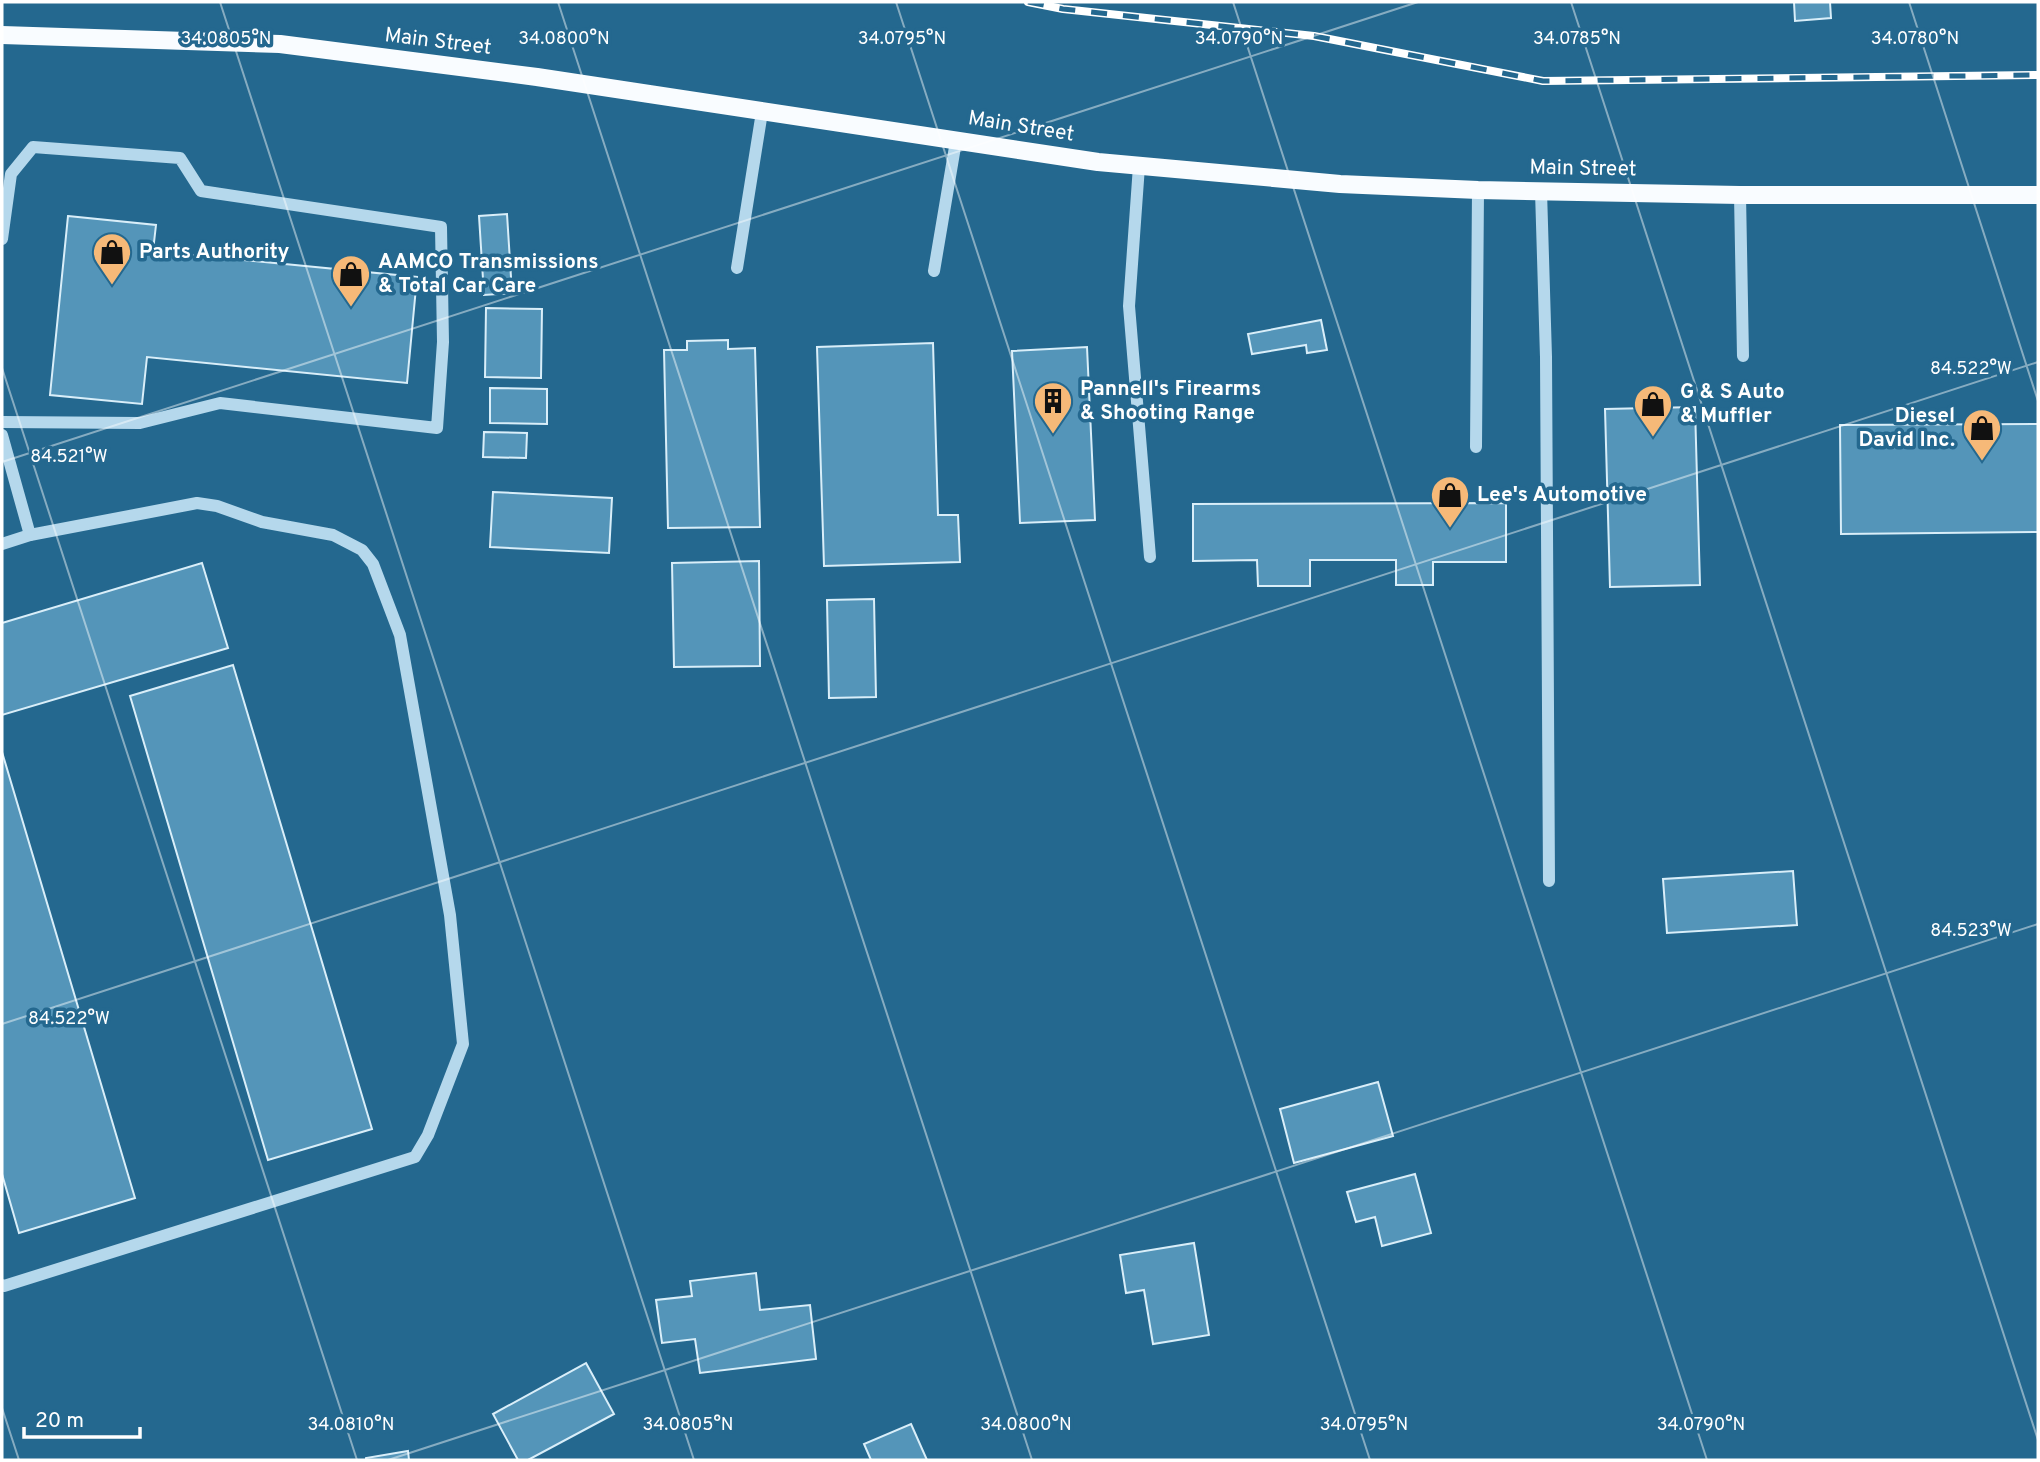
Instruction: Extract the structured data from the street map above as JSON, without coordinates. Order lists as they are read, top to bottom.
{
  "streets": {
    "main road": ["Main Street"]
  },
  "places": {
    "shop": [
      "Parts Authority",
      "AAMCO Transmissions & Total Car Care",
      "G & S Auto & Muffler",
      "Diesel David Inc.",
      "Lee's Automotive"
    ],
    "building": ["Pannell's Firearms & Shooting Range"]
  },
  "scale_bar": "20 m",
  "coordinates": [
    "34.0805°N",
    "34.0800°N",
    "34.0795°N",
    "34.0790°N",
    "34.0785°N",
    "34.0780°N",
    "84.522°W",
    "84.521°W",
    "84.523°W",
    "34.0810°N"
  ]
}
